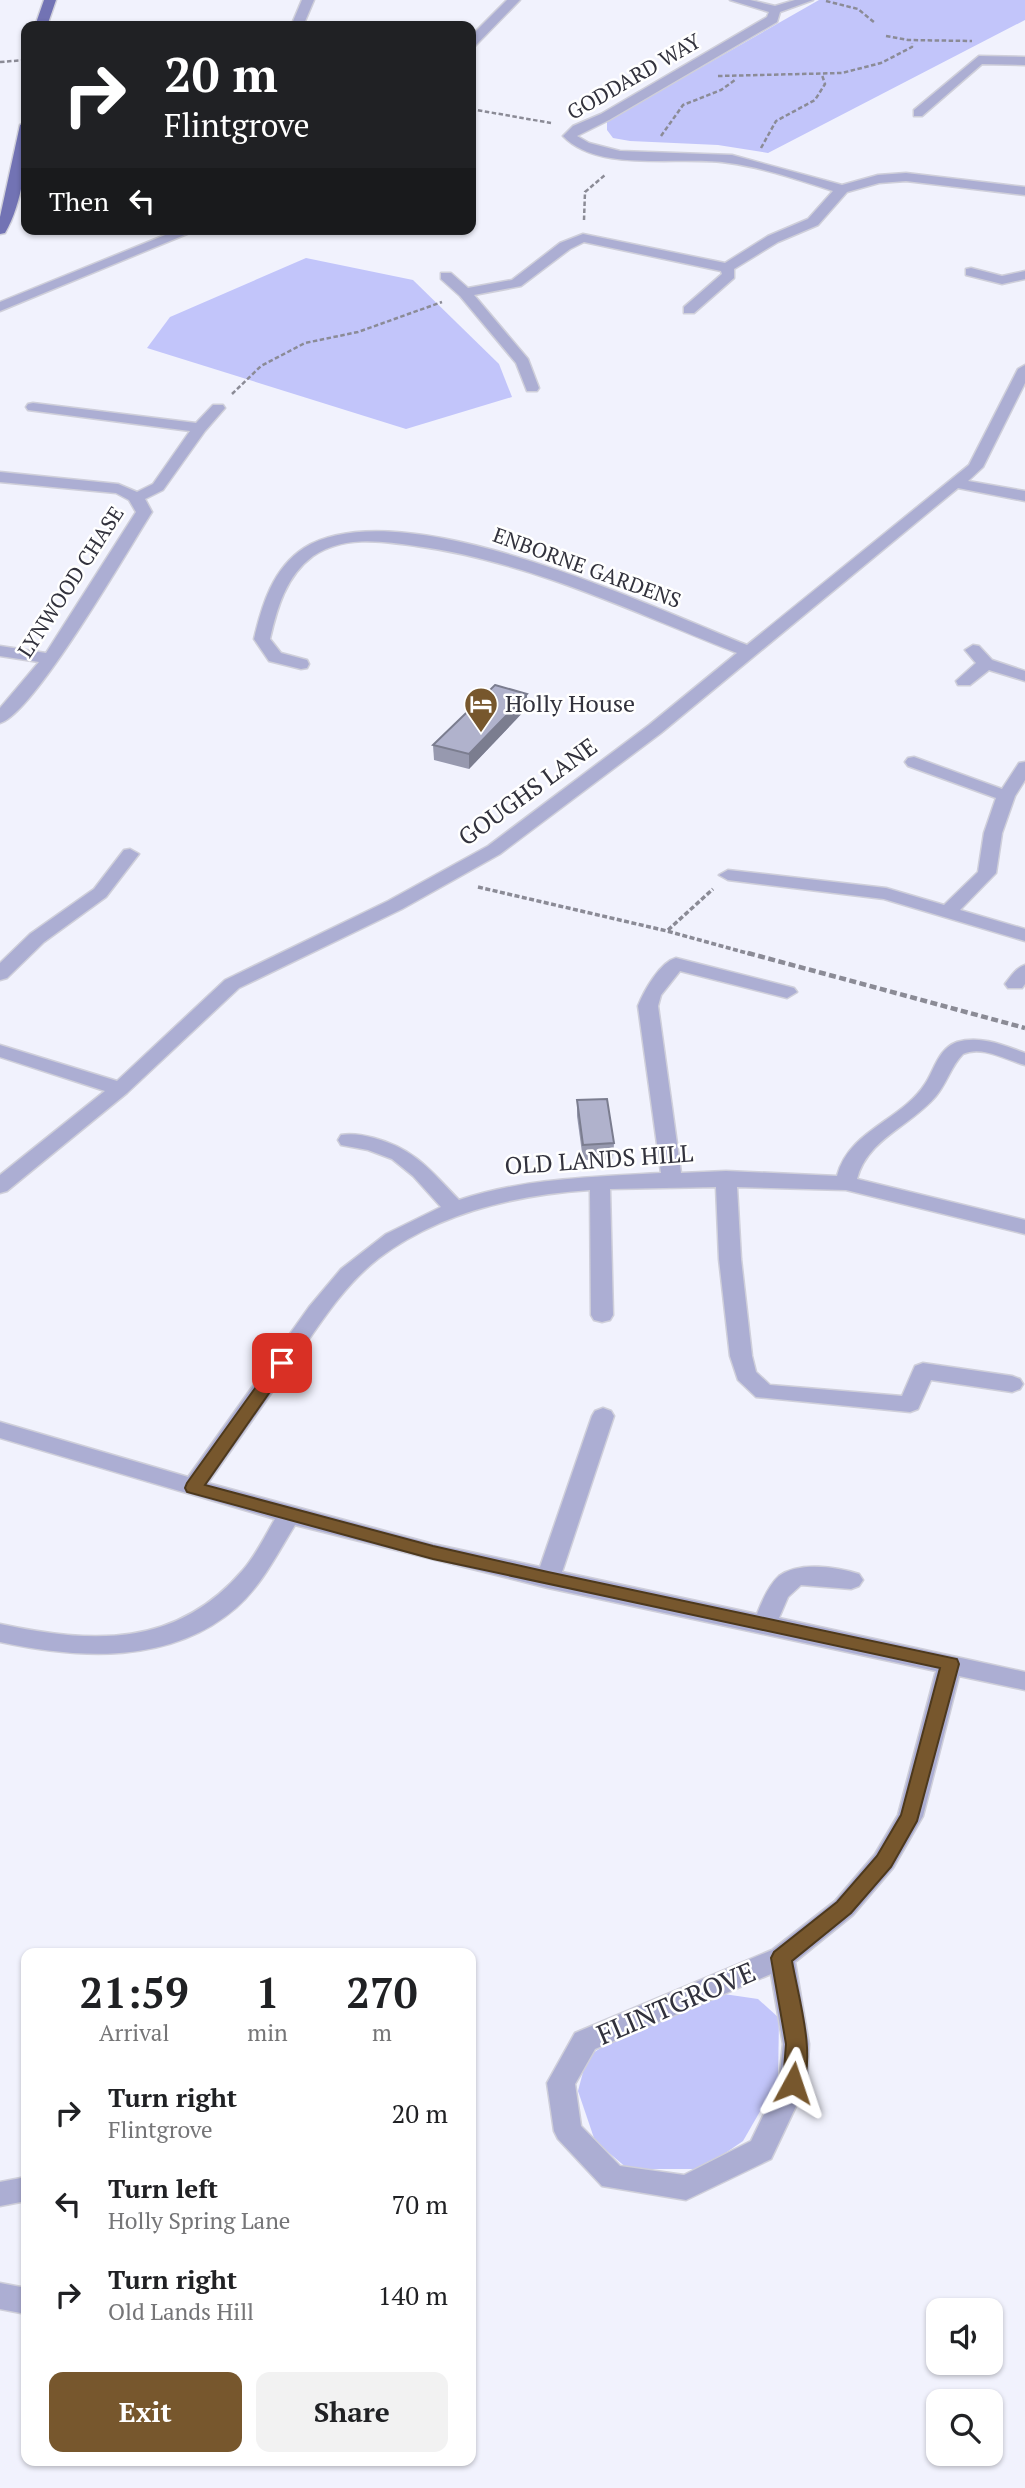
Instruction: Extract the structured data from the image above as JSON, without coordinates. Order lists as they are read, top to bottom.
{
  "streets": {
    "street": [
      "GODDARD WAY",
      "ENBORNE GARDENS",
      "LYNWOOD CHASE",
      "GOUGHS LANE",
      "OLD LANDS HILL",
      "FLINTGROVE"
    ]
  },
  "crossings": [
    ["ENBORNE GARDENS", "GOUGHS LANE"]
  ],
  "places": {
    "hotel": ["Holly House"]
  },
  "page": {
    "turn": ["20 m", "Flintgrove"],
    "then": "Then",
    "eta": [
      "21:59",
      "Arrival",
      "1",
      "min",
      "270",
      "m"
    ],
    "list": [
      {
        "name": "Turn right",
        "note": "Flintgrove",
        "value": "20 m"
      },
      {
        "name": "Turn left",
        "note": "Holly Spring Lane",
        "value": "70 m"
      },
      {
        "name": "Turn right",
        "note": "Old Lands Hill",
        "value": "140 m"
      }
    ],
    "buttons": ["Exit", "Share"]
  }
}
